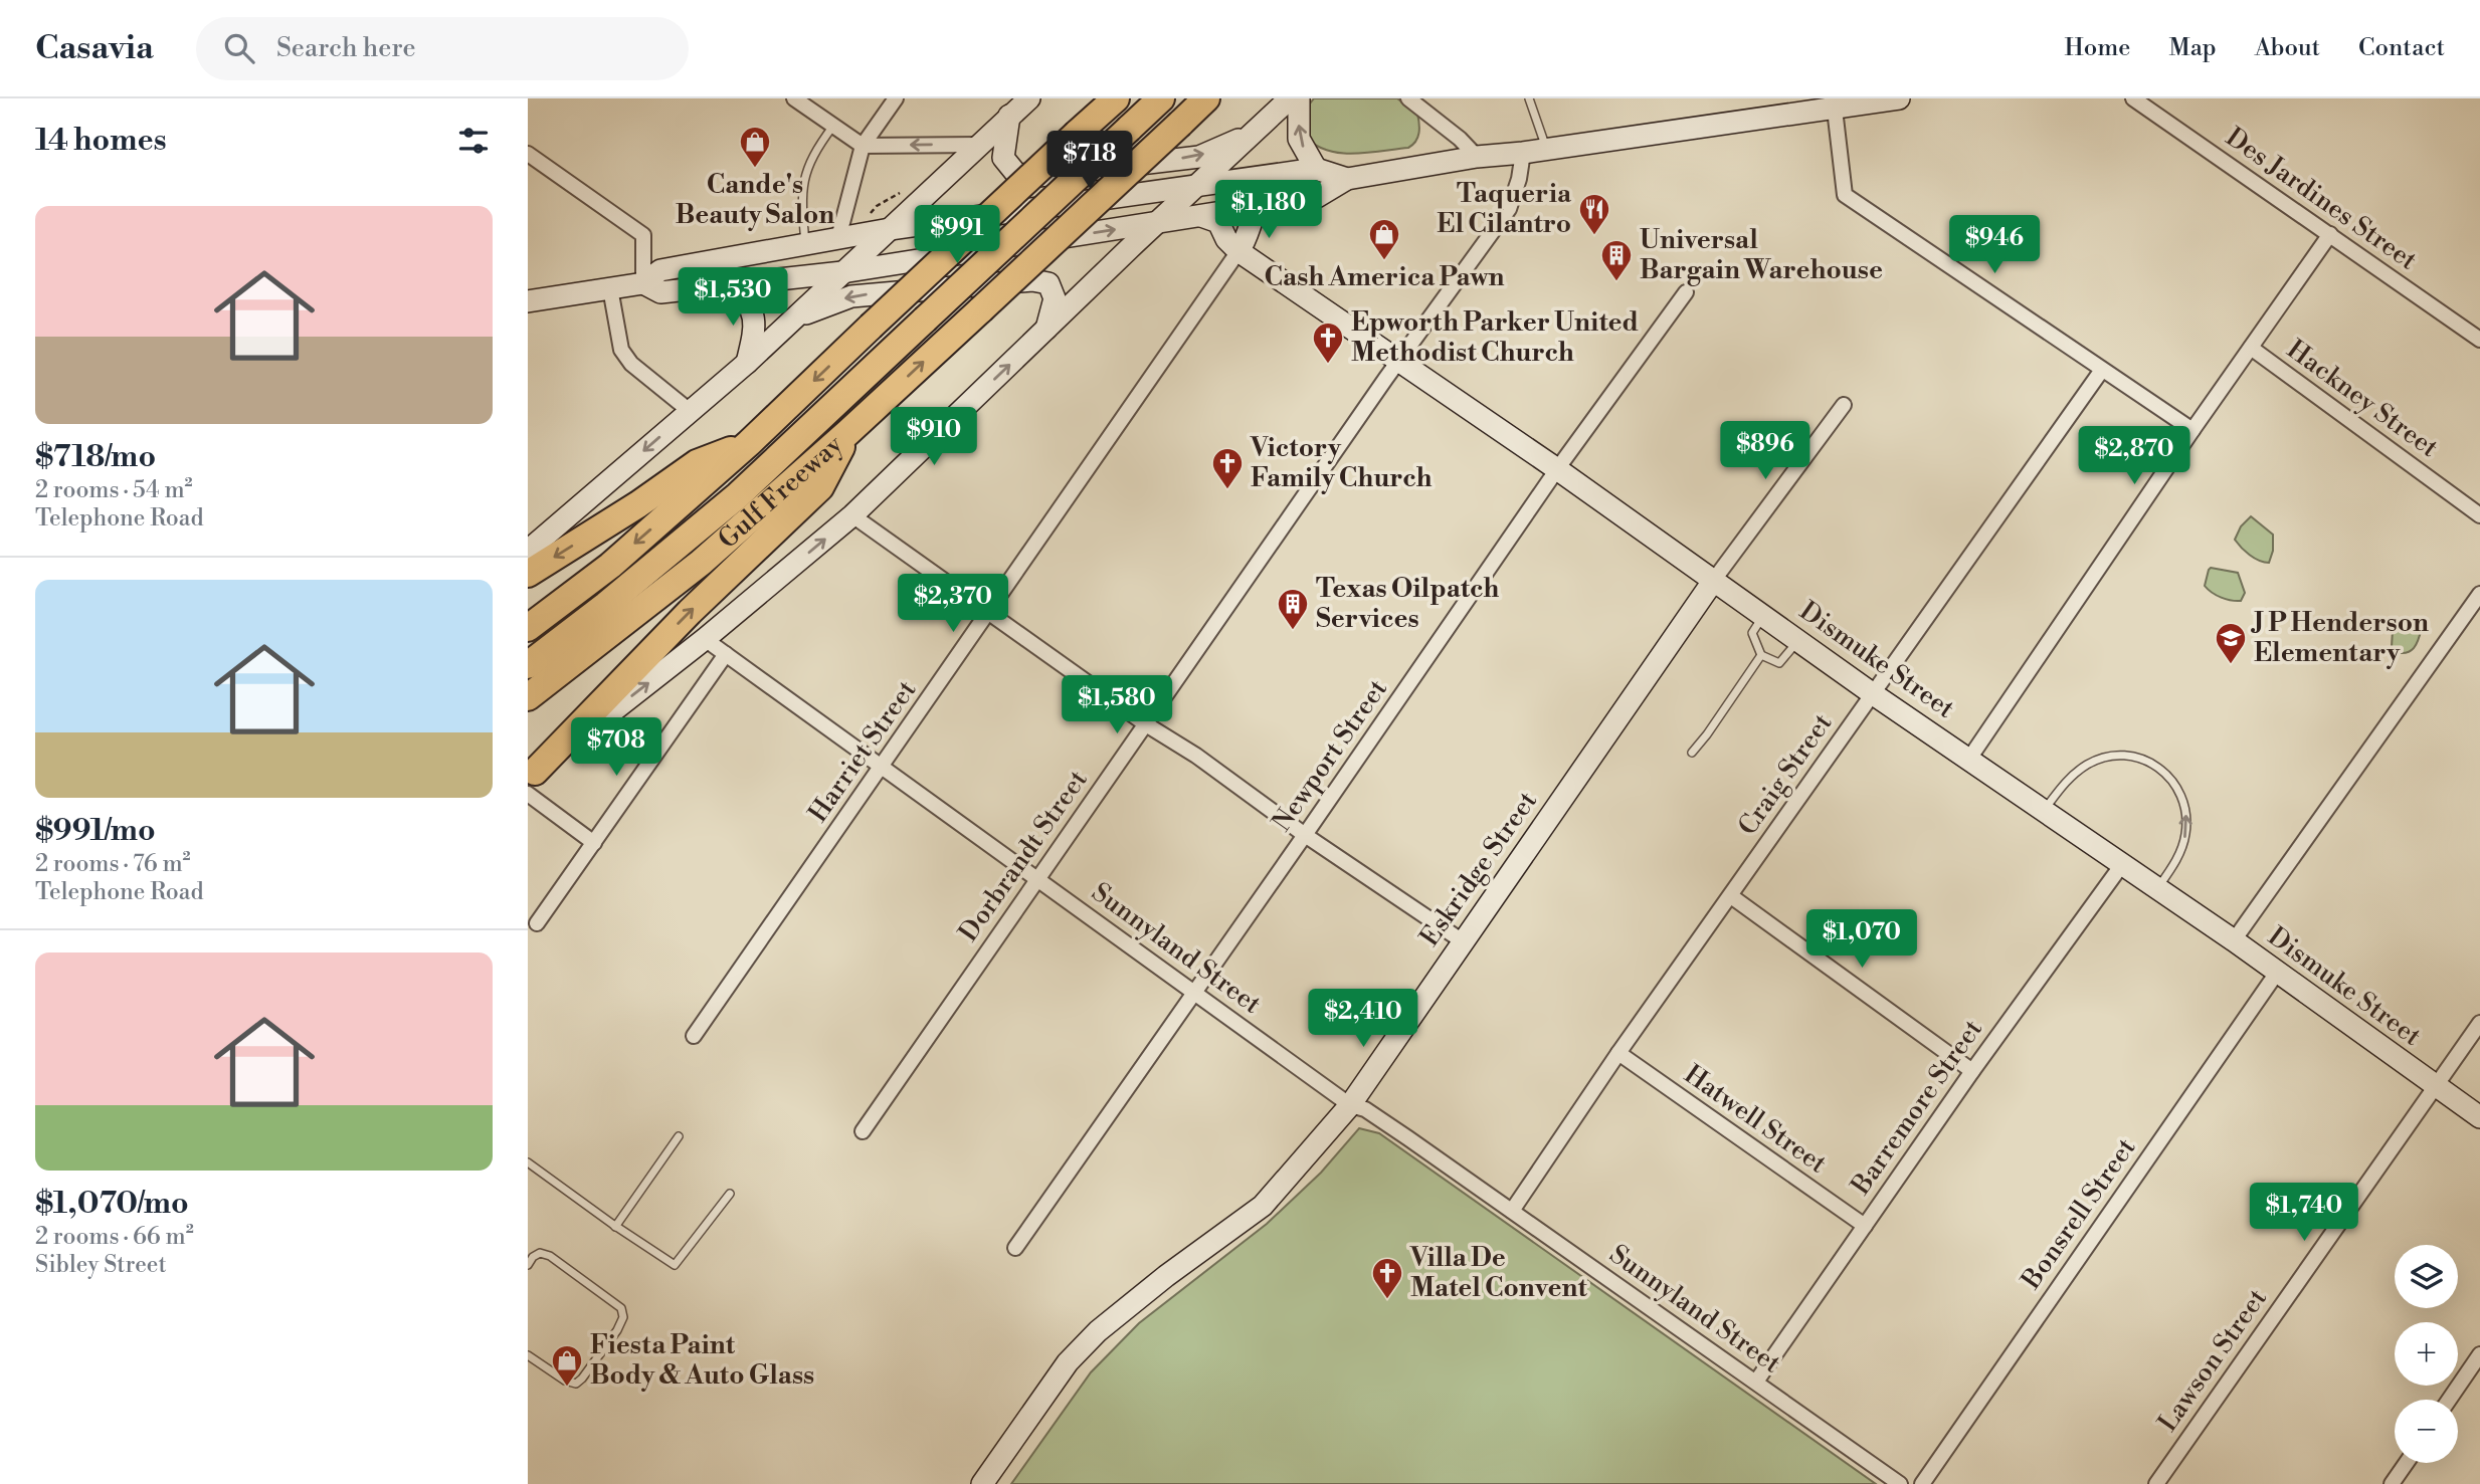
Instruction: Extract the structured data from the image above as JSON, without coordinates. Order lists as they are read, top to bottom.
{
  "streets": {
    "highway": ["Gulf Freeway"],
    "main road": ["Dismuke Street", "Eskridge Street"],
    "street": [
      "Des Jardines Street",
      "Hackney Street",
      "Harriet Street",
      "Newport Street",
      "Craig Street",
      "Dorbrandt Street",
      "Sunnyland Street",
      "Barremore Street",
      "Hatwell Street",
      "Bonsrell Street",
      "Lawson Street"
    ]
  },
  "crossings": [
    ["Dismuke Street", "Harriet Street"],
    ["Dismuke Street", "Newport Street"],
    ["Dismuke Street", "Craig Street"],
    ["Dismuke Street", "Dorbrandt Street"],
    ["Dismuke Street", "Eskridge Street"],
    ["Dismuke Street", "Barremore Street"],
    ["Dismuke Street", "Bonsrell Street"],
    ["Dismuke Street", "Lawson Street"],
    ["Harriet Street", "Sunnyland Street"],
    ["Newport Street", "Sunnyland Street"],
    ["Craig Street", "Sunnyland Street"],
    ["Craig Street", "Hatwell Street"],
    ["Dorbrandt Street", "Sunnyland Street"],
    ["Eskridge Street", "Sunnyland Street"],
    ["Sunnyland Street", "Barremore Street"],
    ["Barremore Street", "Hatwell Street"]
  ],
  "places": {
    "shop": ["Cande's Beauty Salon", "Cash America Pawn", "Fiesta Paint Body & Auto Glass"],
    "restaurant": ["Taqueria El Cilantro"],
    "building": ["Universal Bargain Warehouse", "Texas Oilpatch Services"],
    "church": ["Epworth Parker United Methodist Church", "Victory Family Church", "Villa De Matel Convent"],
    "school or university": ["J P Henderson Elementary"]
  },
  "page": {
    "header": "Casavia",
    "search": "Search here",
    "nav": [
      "Home",
      "Map",
      "About",
      "Contact"
    ],
    "heading": "14 homes",
    "price": [
      "$718",
      "$1,180",
      "$991",
      "$946",
      "$1,530",
      "$910",
      "$896",
      "$2,870",
      "$2,370",
      "$1,580",
      "$708",
      "$1,070",
      "$2,410",
      "$1,740"
    ],
    "list": [
      {
        "name": "$718/mo",
        "note": "2 rooms · 54 m² · Telephone Road"
      },
      {
        "name": "$991/mo",
        "note": "2 rooms · 76 m² · Telephone Road"
      },
      {
        "name": "$1,070/mo",
        "note": "2 rooms · 66 m² · Sibley Street"
      }
    ],
    "map_buttons": ["+", "−"]
  }
}
